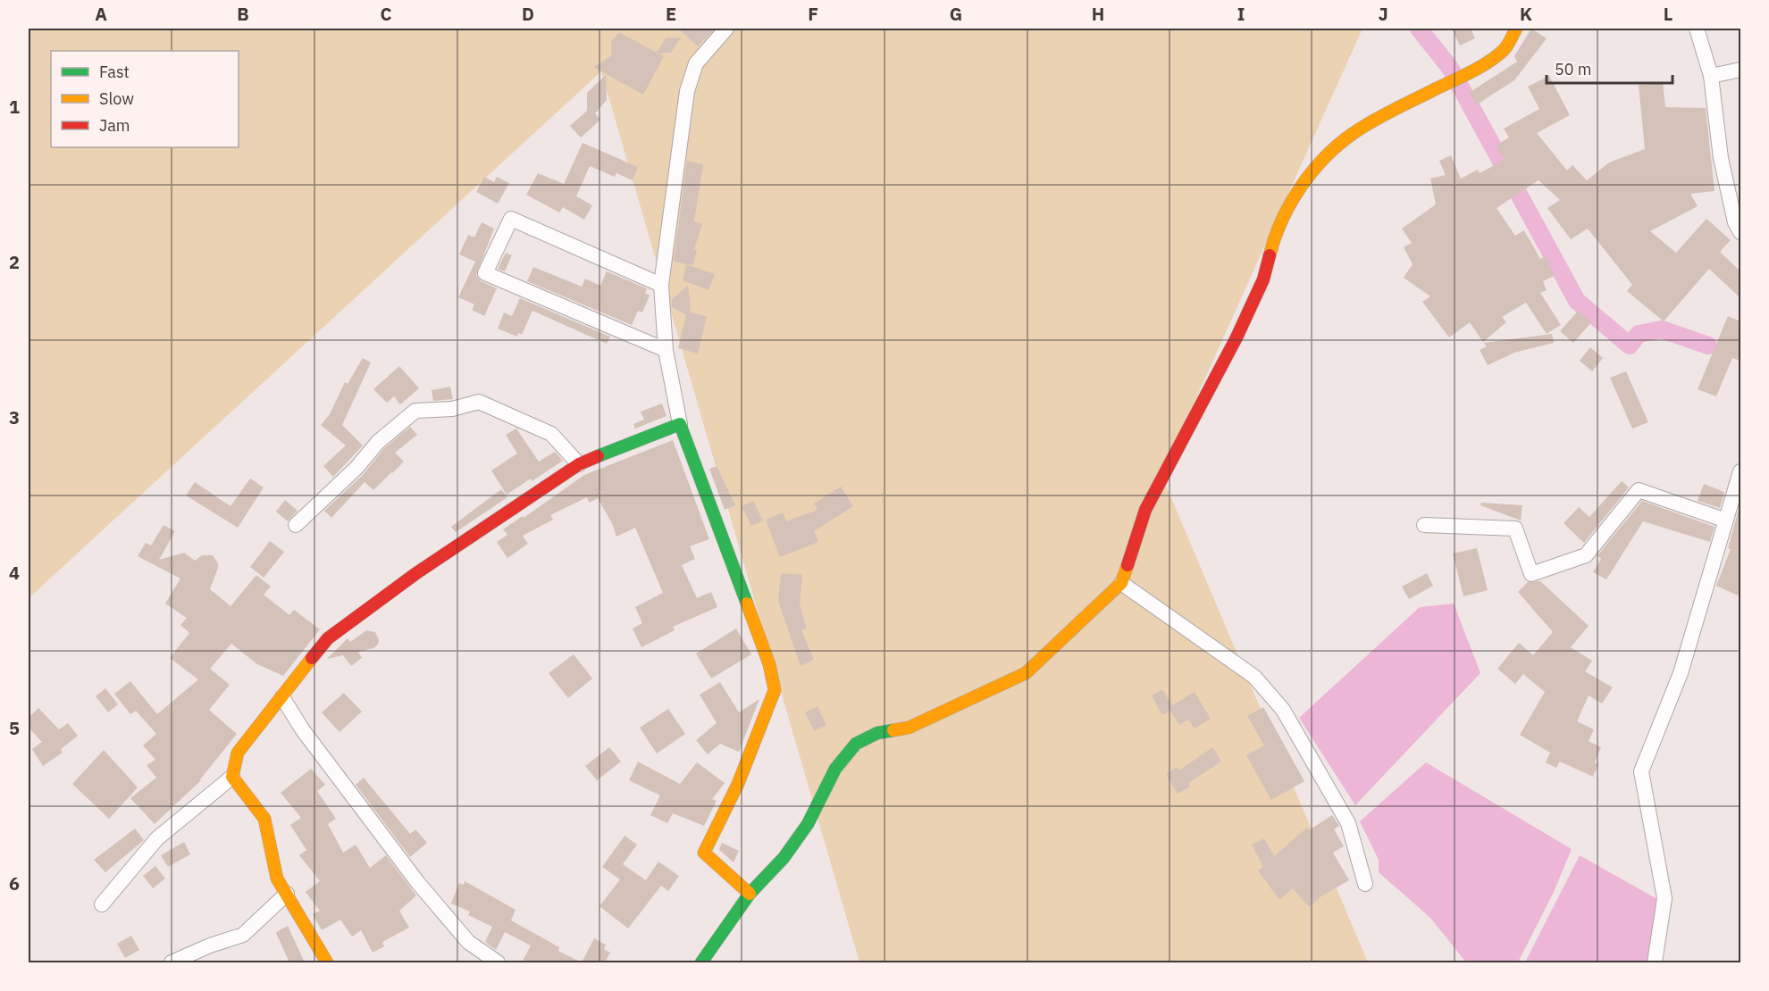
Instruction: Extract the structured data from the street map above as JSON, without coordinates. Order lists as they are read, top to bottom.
{
  "legend": ["Fast", "Slow", "Jam"],
  "scale_bar": "50 m",
  "grid": {
    "columns": [
      "A",
      "B",
      "C",
      "D",
      "E",
      "F",
      "G",
      "H",
      "I",
      "J",
      "K",
      "L"
    ],
    "rows": [
      "1",
      "2",
      "3",
      "4",
      "5",
      "6"
    ]
  }
}
